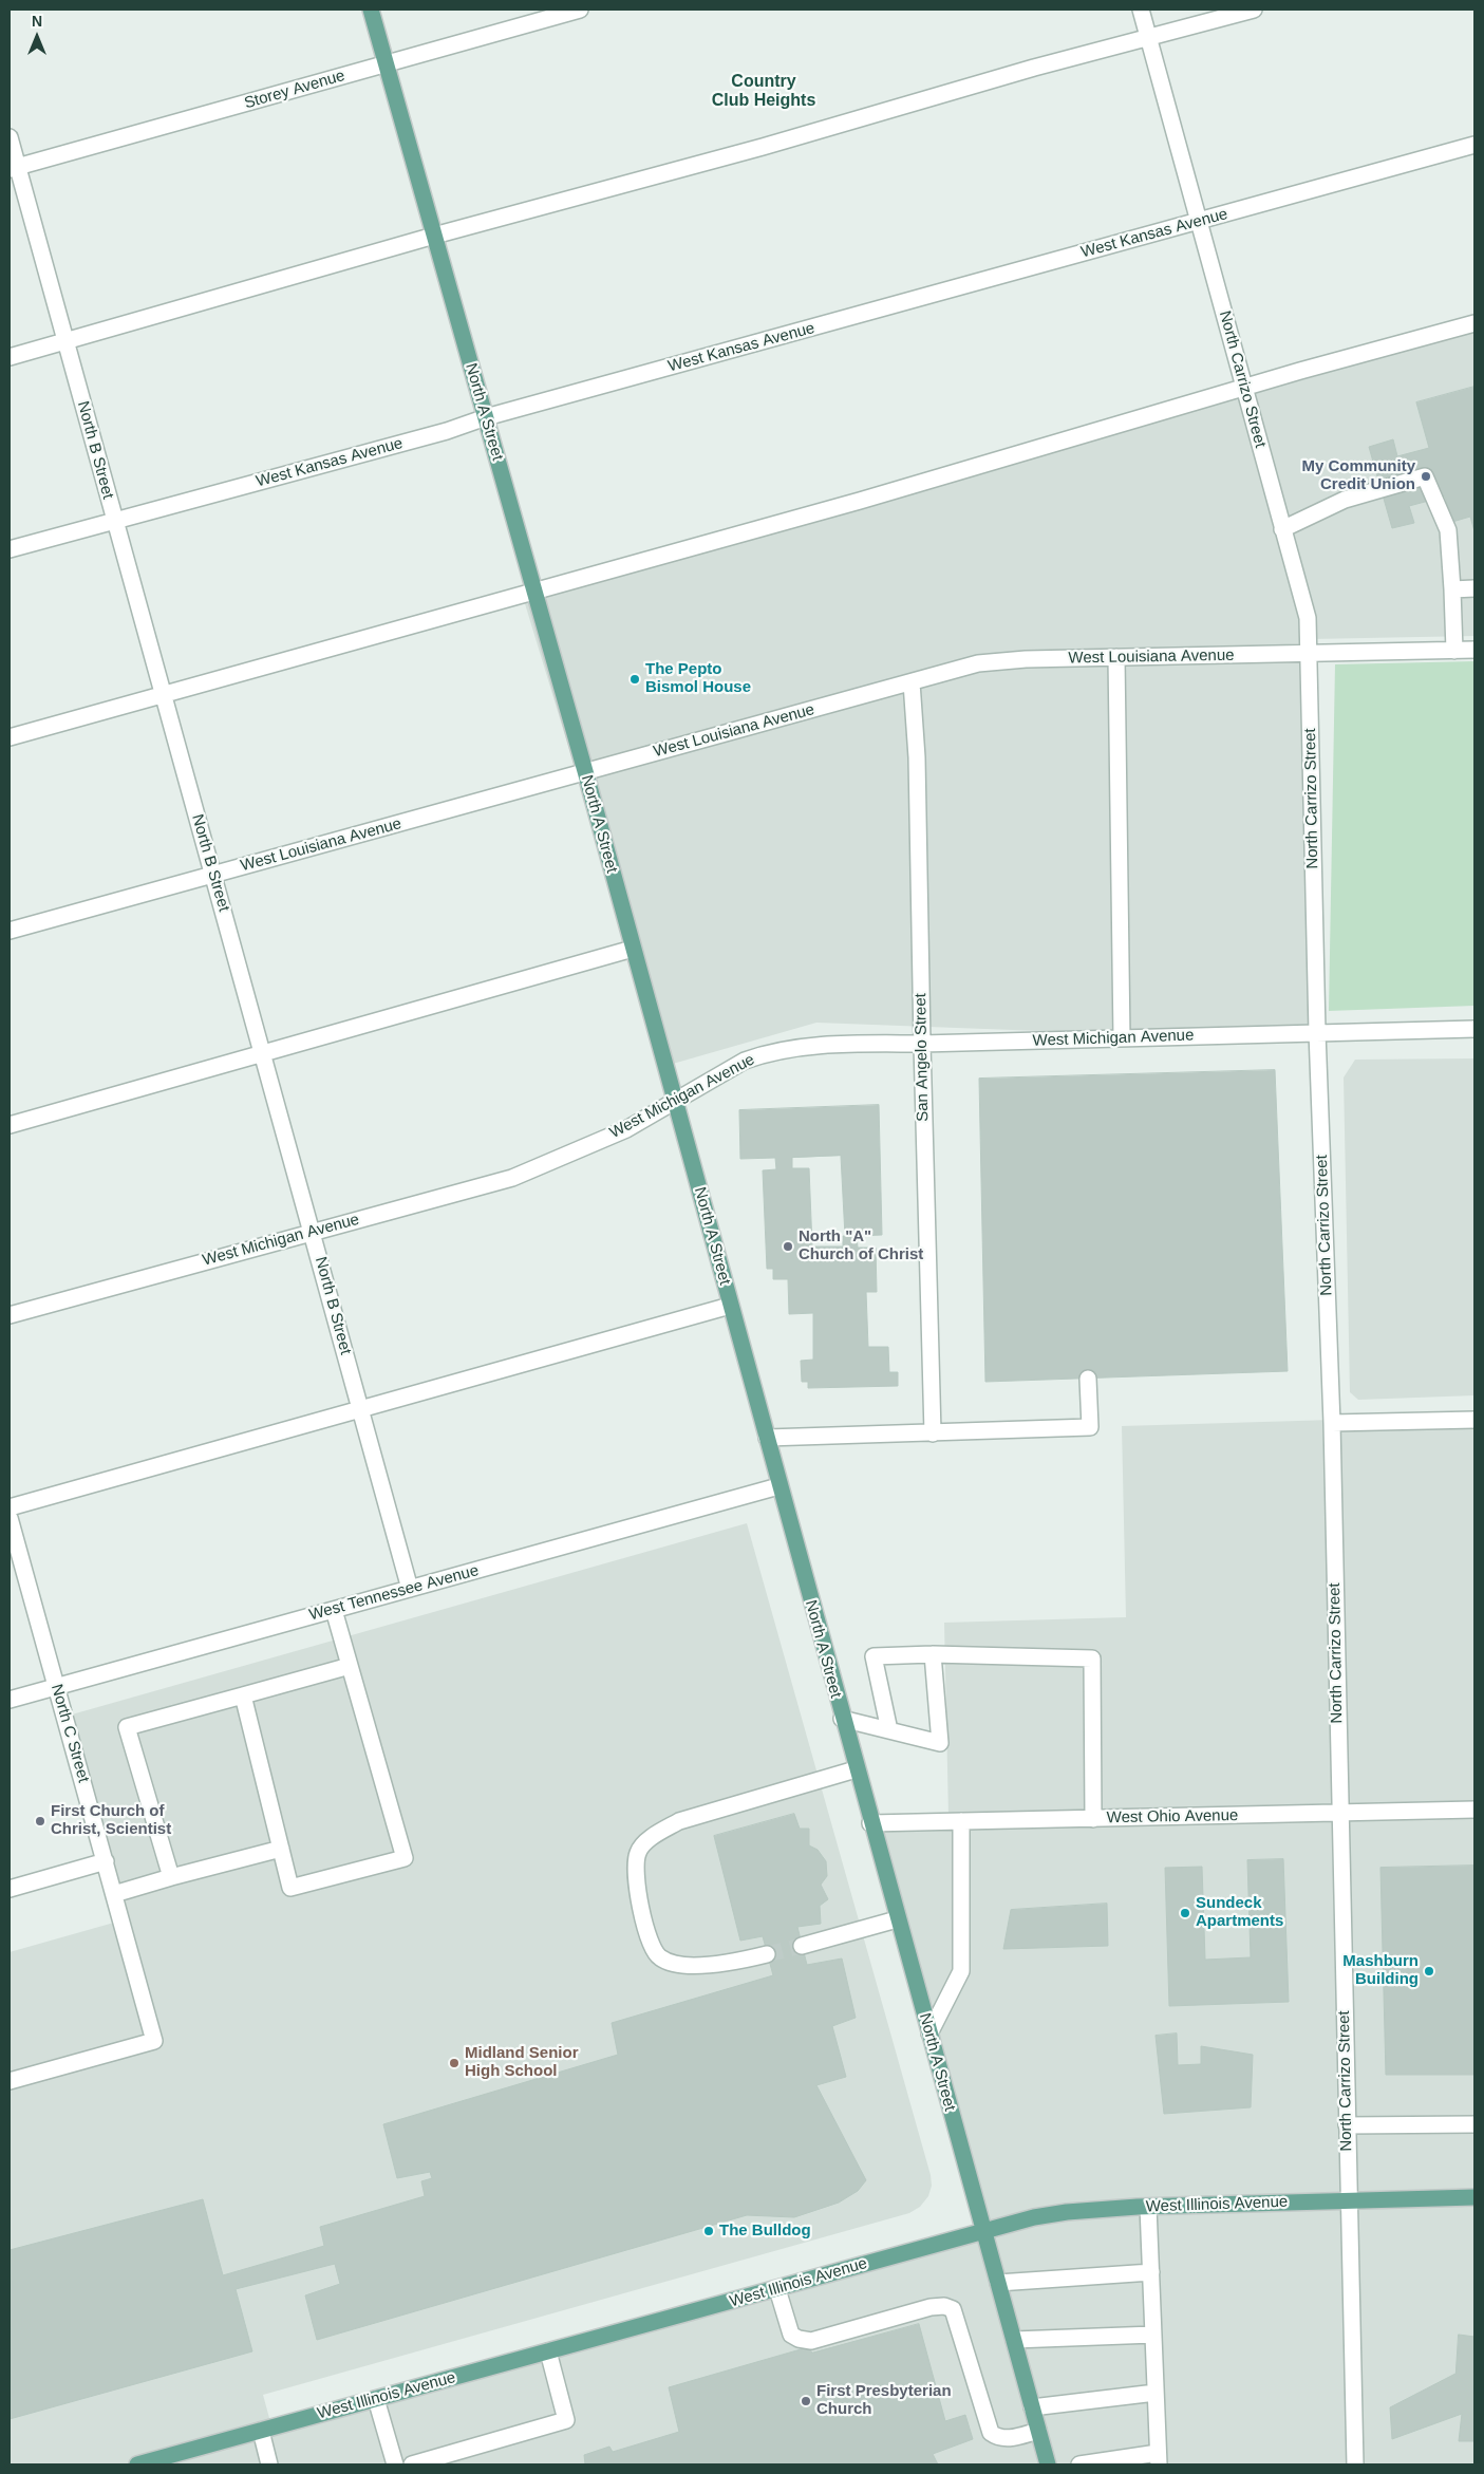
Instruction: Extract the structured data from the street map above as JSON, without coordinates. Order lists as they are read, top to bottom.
{
  "streets": {
    "main road": ["North A Street", "West Illinois Avenue"],
    "street": [
      "Storey Avenue",
      "West Kansas Avenue",
      "North Carrizo Street",
      "North B Street",
      "West Louisiana Avenue",
      "West Michigan Avenue",
      "San Angelo Street",
      "West Tennessee Avenue",
      "North C Street",
      "West Ohio Avenue"
    ]
  },
  "crossings": [
    ["Storey Avenue", "North A Street"],
    ["Storey Avenue", "North B Street"],
    ["West Kansas Avenue", "North Carrizo Street"],
    ["West Kansas Avenue", "North A Street"],
    ["West Kansas Avenue", "North B Street"],
    ["North Carrizo Street", "West Louisiana Avenue"],
    ["North Carrizo Street", "West Michigan Avenue"],
    ["North Carrizo Street", "West Ohio Avenue"],
    ["North Carrizo Street", "West Illinois Avenue"],
    ["North A Street", "West Louisiana Avenue"],
    ["North A Street", "West Michigan Avenue"],
    ["North A Street", "West Tennessee Avenue"],
    ["North A Street", "West Ohio Avenue"],
    ["North A Street", "West Illinois Avenue"],
    ["North B Street", "West Louisiana Avenue"],
    ["North B Street", "West Michigan Avenue"],
    ["North B Street", "West Tennessee Avenue"],
    ["West Louisiana Avenue", "San Angelo Street"],
    ["West Michigan Avenue", "San Angelo Street"],
    ["West Tennessee Avenue", "North C Street"]
  ],
  "districts": ["Country Club Heights"],
  "places": [
    "My Community Credit Union",
    "The Pepto Bismol House",
    "North \"A\" Church of Christ",
    "First Church of Christ, Scientist",
    "Sundeck Apartments",
    "Mashburn Building",
    "Midland Senior High School",
    "The Bulldog",
    "First Presbyterian Church"
  ],
  "north": "top"
}
